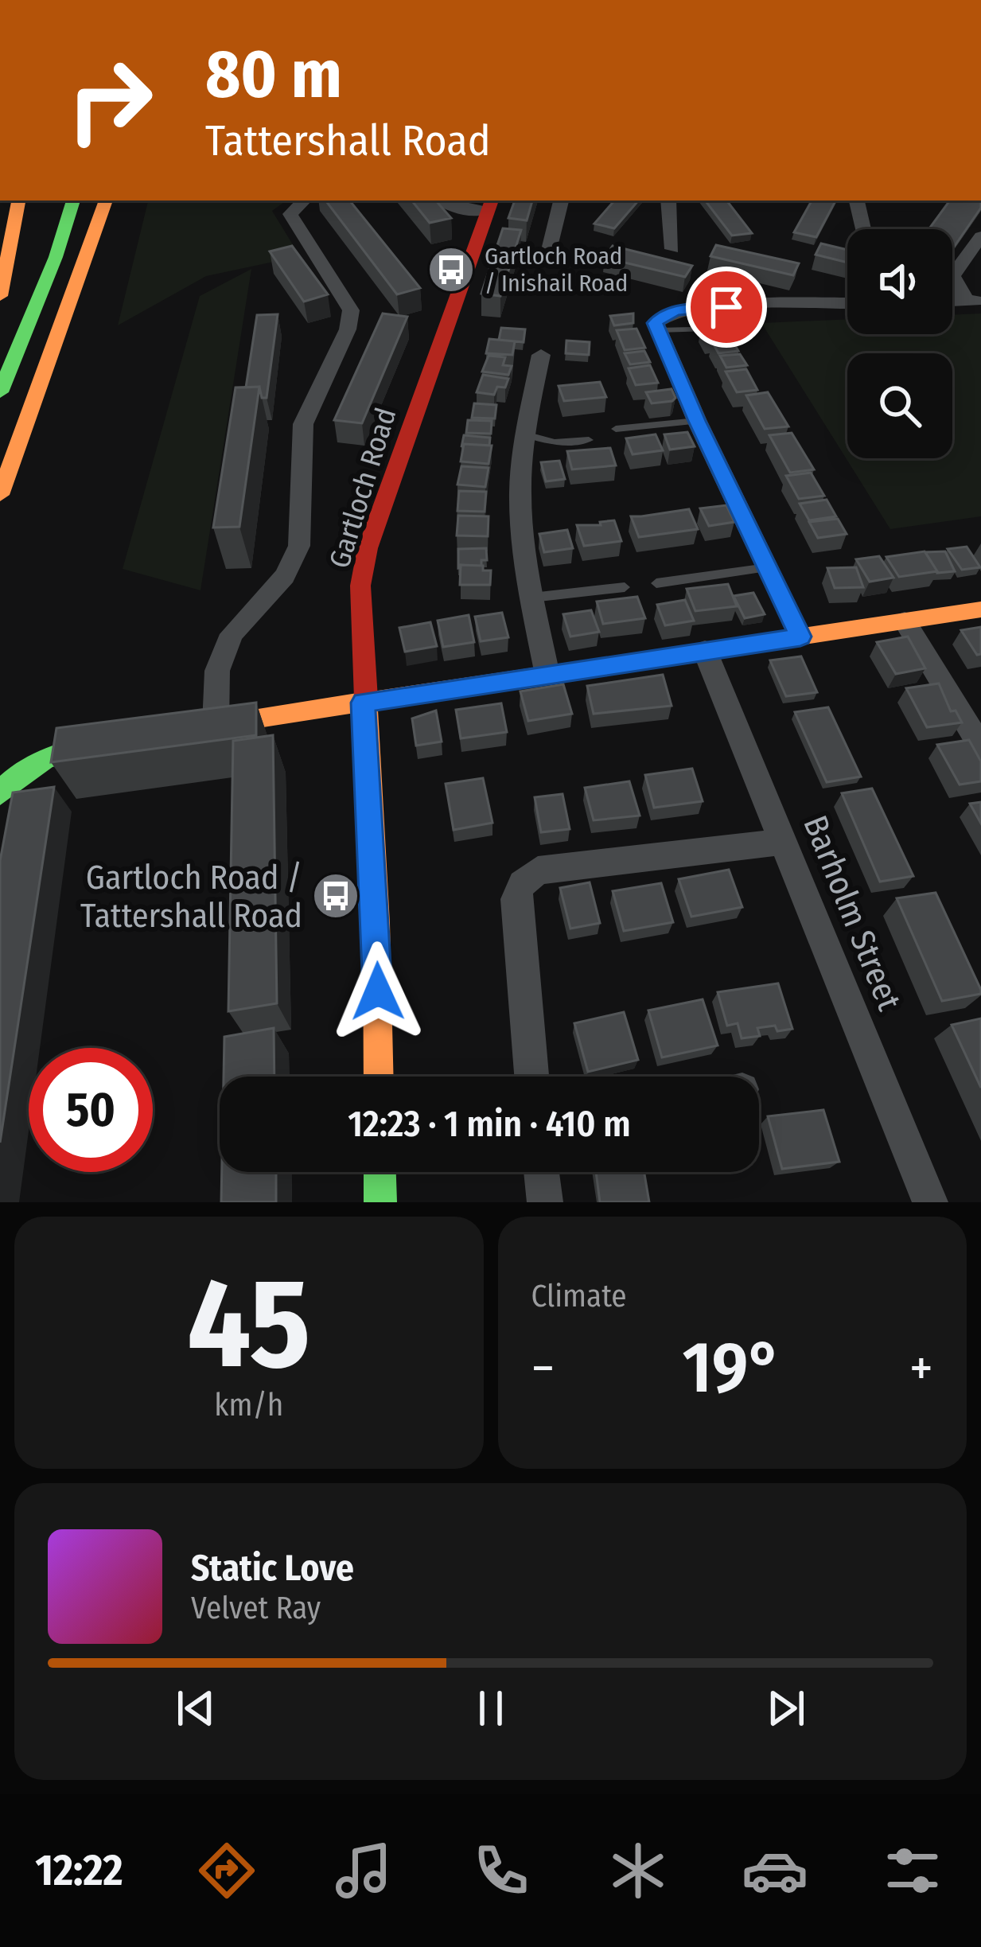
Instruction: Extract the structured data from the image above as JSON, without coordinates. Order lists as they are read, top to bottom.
{
  "streets": {
    "main road": ["Gartloch Road"],
    "street": ["Barholm Street"]
  },
  "places": {
    "bus stop": ["Gartloch Road / Inishail Road", "Gartloch Road / Tattershall Road"]
  },
  "page": {
    "turn": ["80 m", "Tattershall Road"],
    "limit": "50",
    "trip": "12:23 · 1 min · 410 m",
    "tile": [
      ["45", "km/h"],
      "Climate"
    ],
    "heat": ["−", "19°", "+"],
    "song": ["Static Love", "Velvet Ray"],
    "tabs": "12:22"
  }
}
